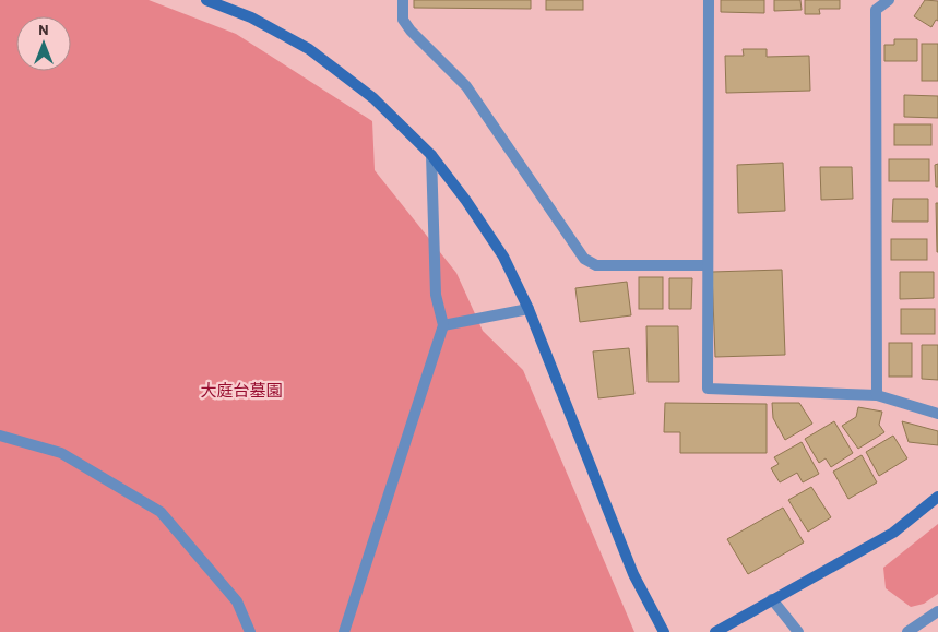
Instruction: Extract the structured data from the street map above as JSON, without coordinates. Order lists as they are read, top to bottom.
{
  "parks": ["大庭台墓園"],
  "north": "top"
}
